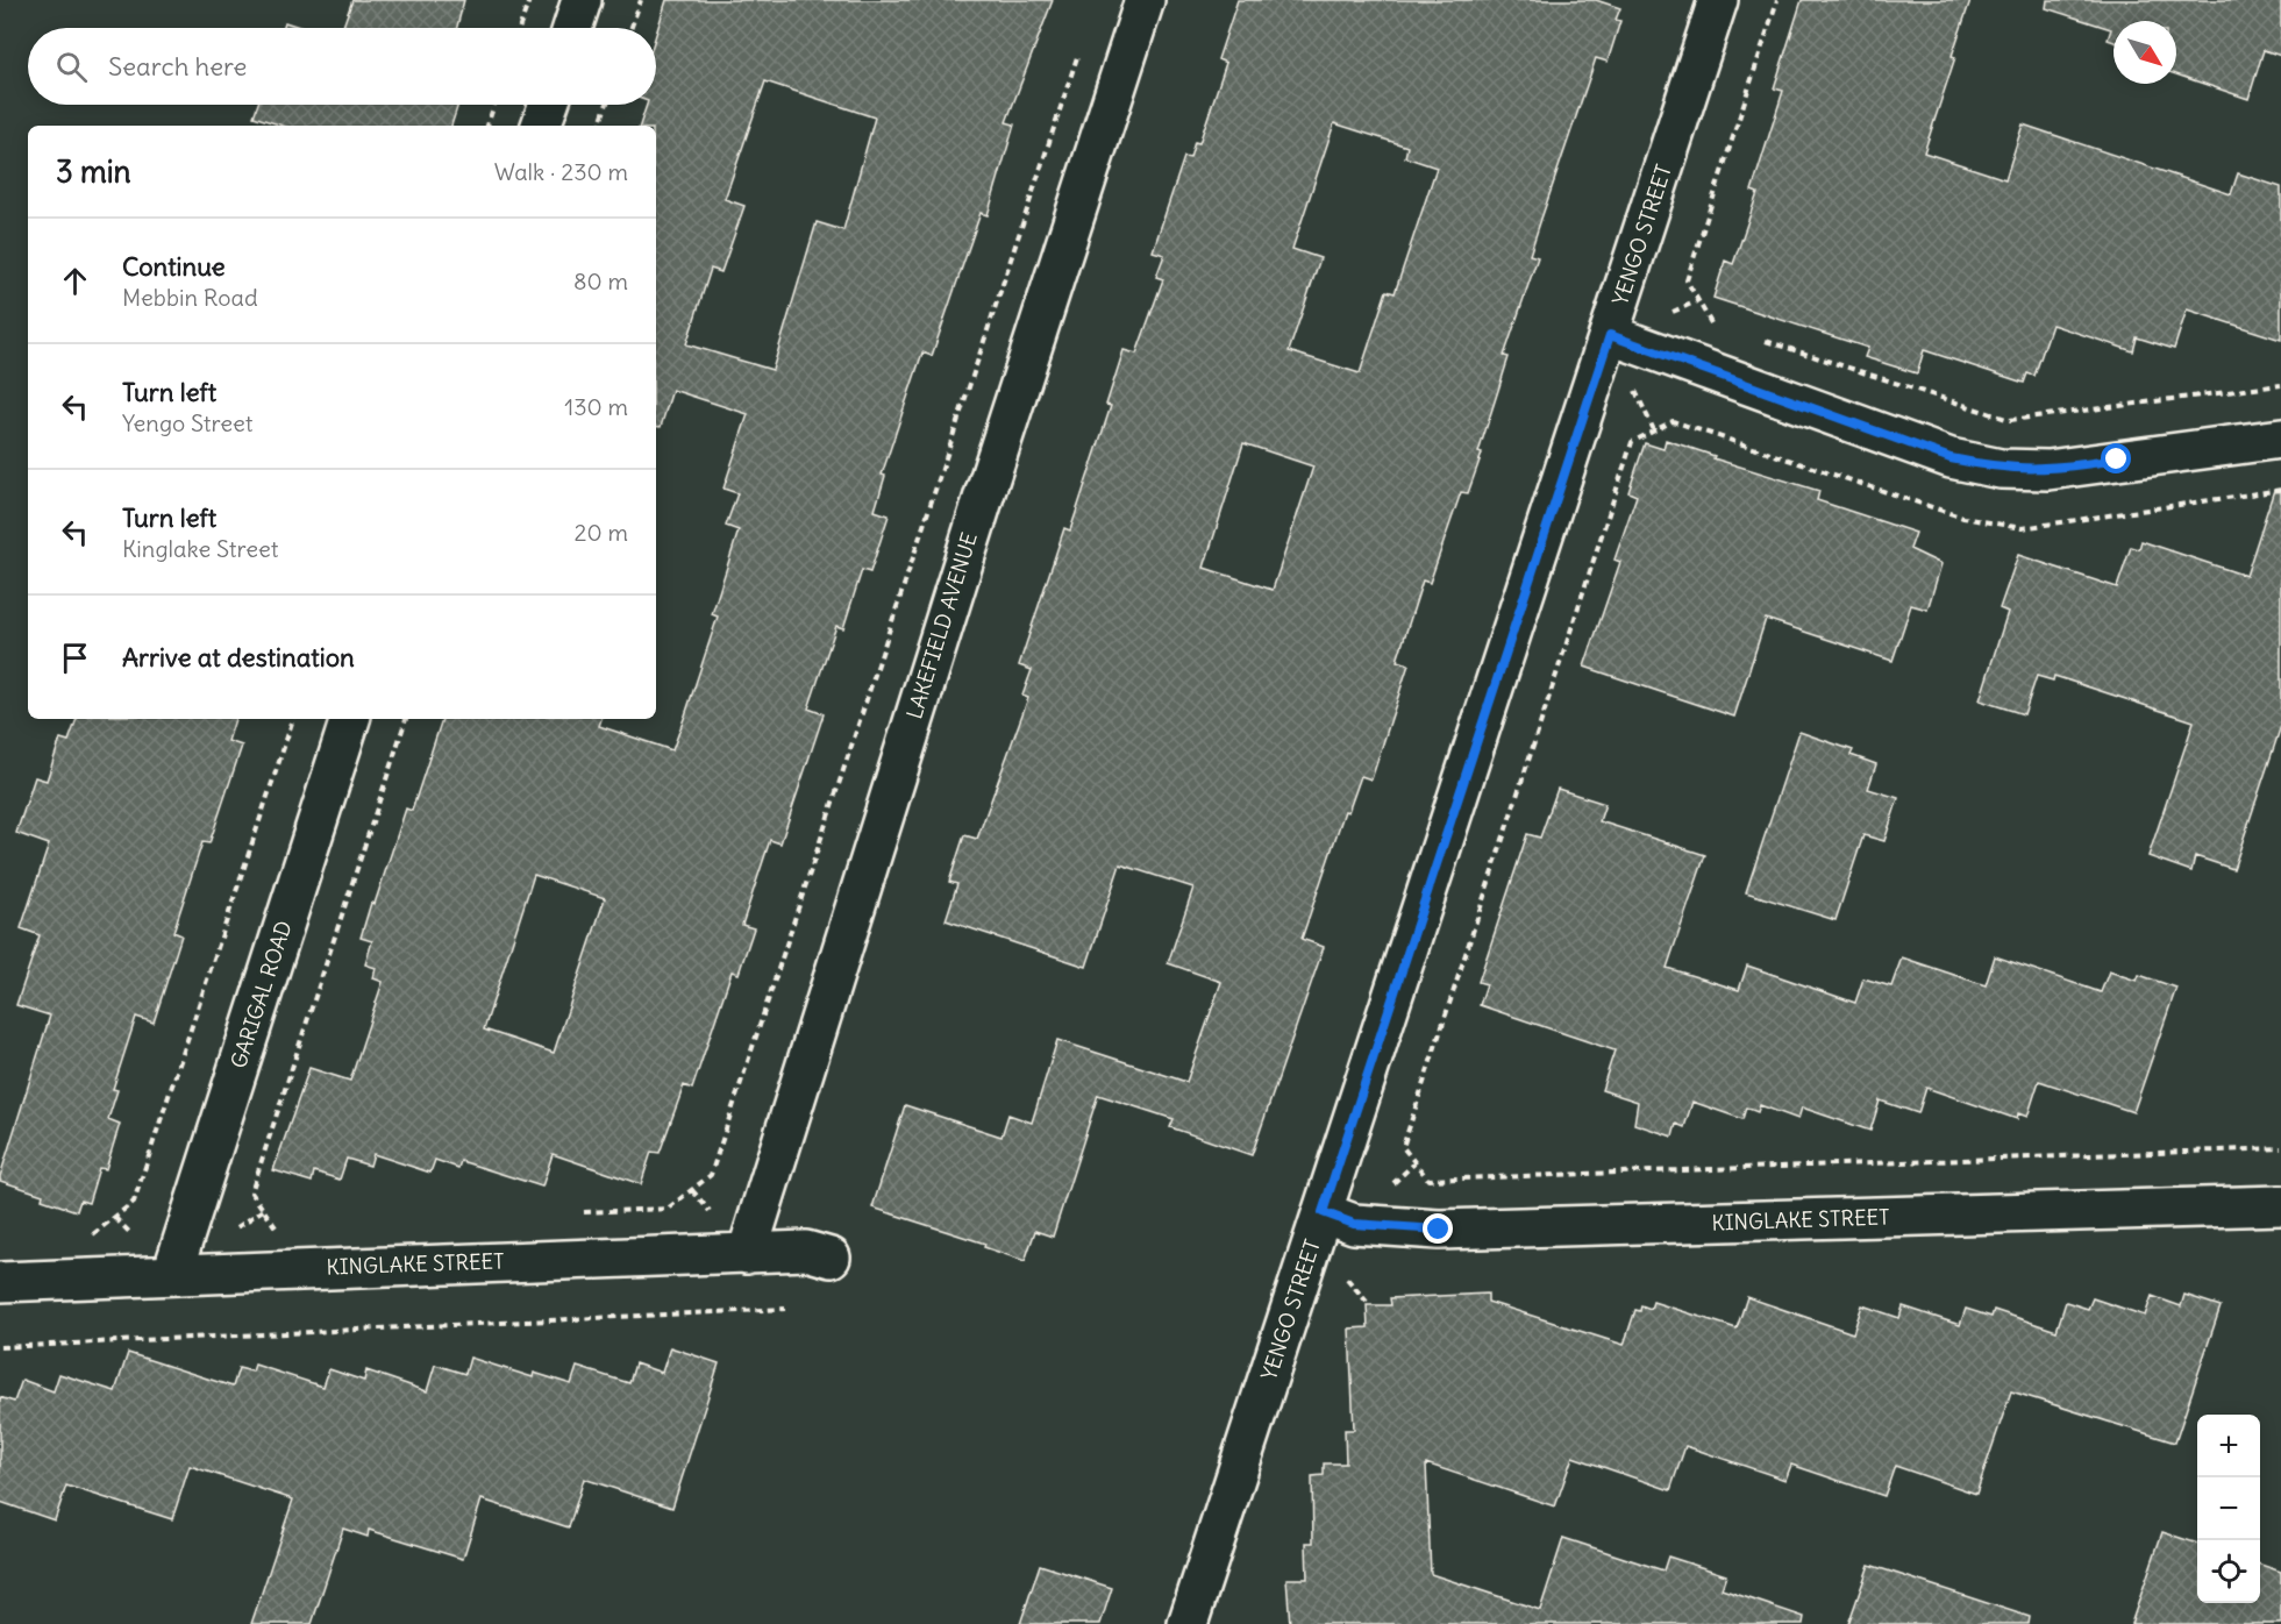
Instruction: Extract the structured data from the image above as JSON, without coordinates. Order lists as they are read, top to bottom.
{
  "streets": {
    "street": [
      "YENGO STREET",
      "LAKEFIELD AVENUE",
      "GARIGAL ROAD",
      "KINGLAKE STREET"
    ]
  },
  "crossings": [
    ["YENGO STREET", "KINGLAKE STREET"],
    ["LAKEFIELD AVENUE", "KINGLAKE STREET"],
    ["GARIGAL ROAD", "KINGLAKE STREET"]
  ],
  "north": "bottom right",
  "page": {
    "search": "Search here",
    "heading": ["3 min", "Walk · 230 m"],
    "list": [
      ["Continue", "Mebbin Road", "80 m"],
      ["Turn left", "Yengo Street", "130 m"],
      ["Turn left", "Kinglake Street", "20 m"],
      "Arrive at destination"
    ],
    "map_buttons": ["+", "−"]
  }
}
